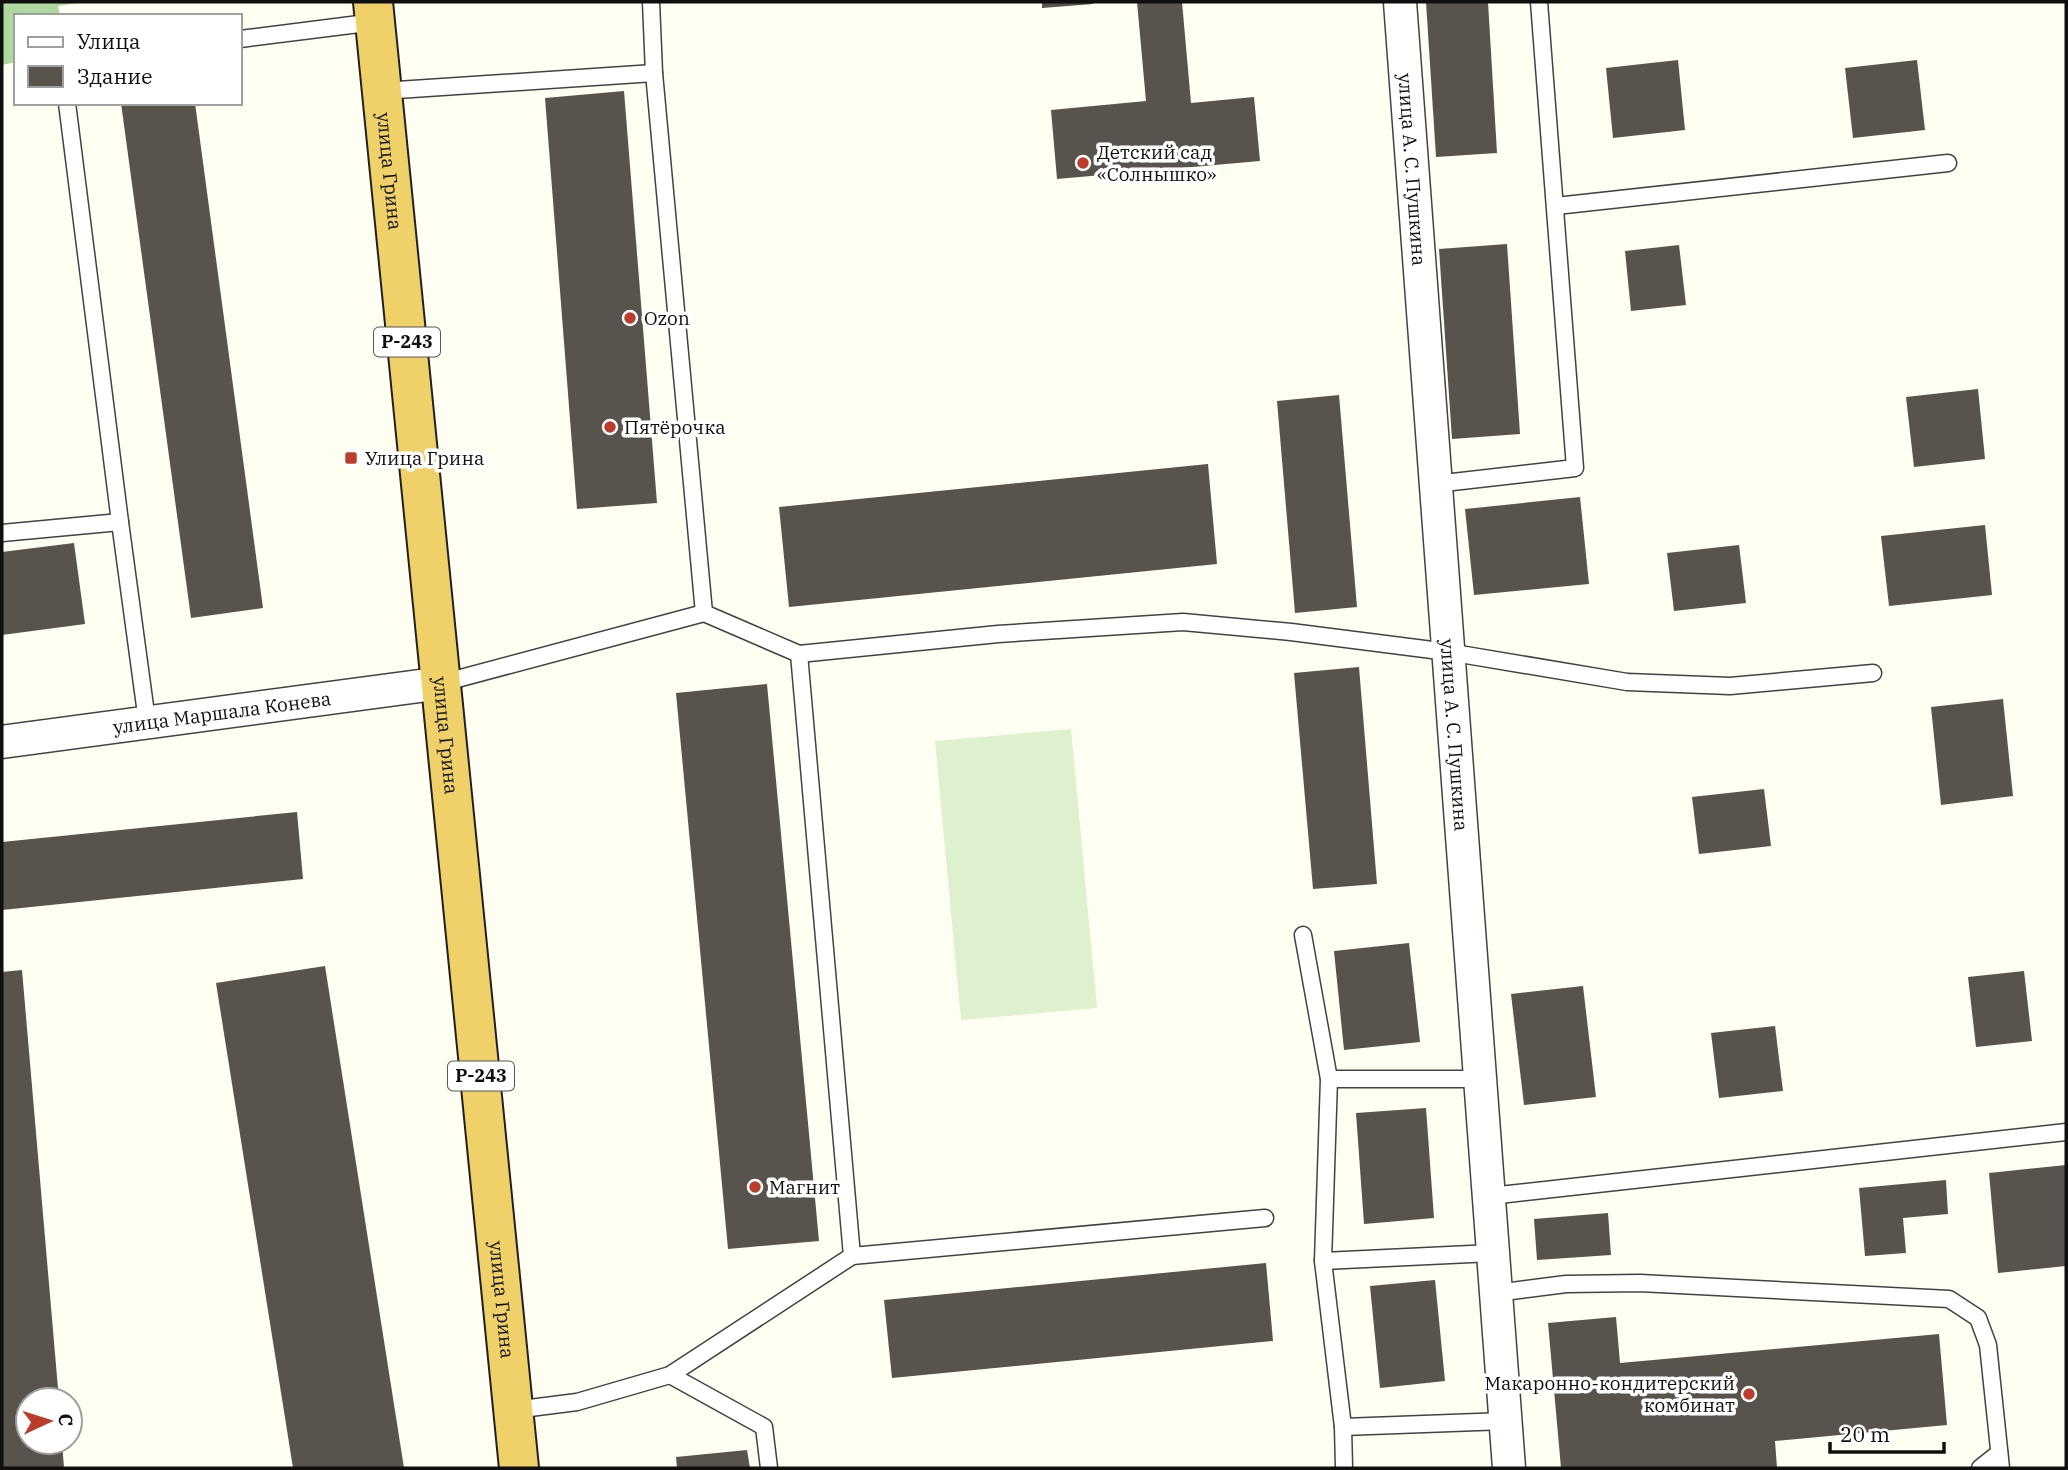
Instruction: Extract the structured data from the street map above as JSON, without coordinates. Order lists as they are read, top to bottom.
{
  "streets": {
    "highway": ["улица Грина", "Р-243"],
    "street": ["улица А. С. Пушкина", "улица Маршала Конева"]
  },
  "crossings": [
    ["улица Грина", "улица Маршала Конева"]
  ],
  "places": {
    "other": [
      "Детский сад «Солнышко»",
      "Ozon",
      "Пятёрочка",
      "Магнит",
      "Макаронно-кондитерский комбинат"
    ],
    "transit": ["Улица Грина"]
  },
  "legend": ["Улица", "Здание"],
  "scale_bar": "20 m",
  "north": "right"
}
